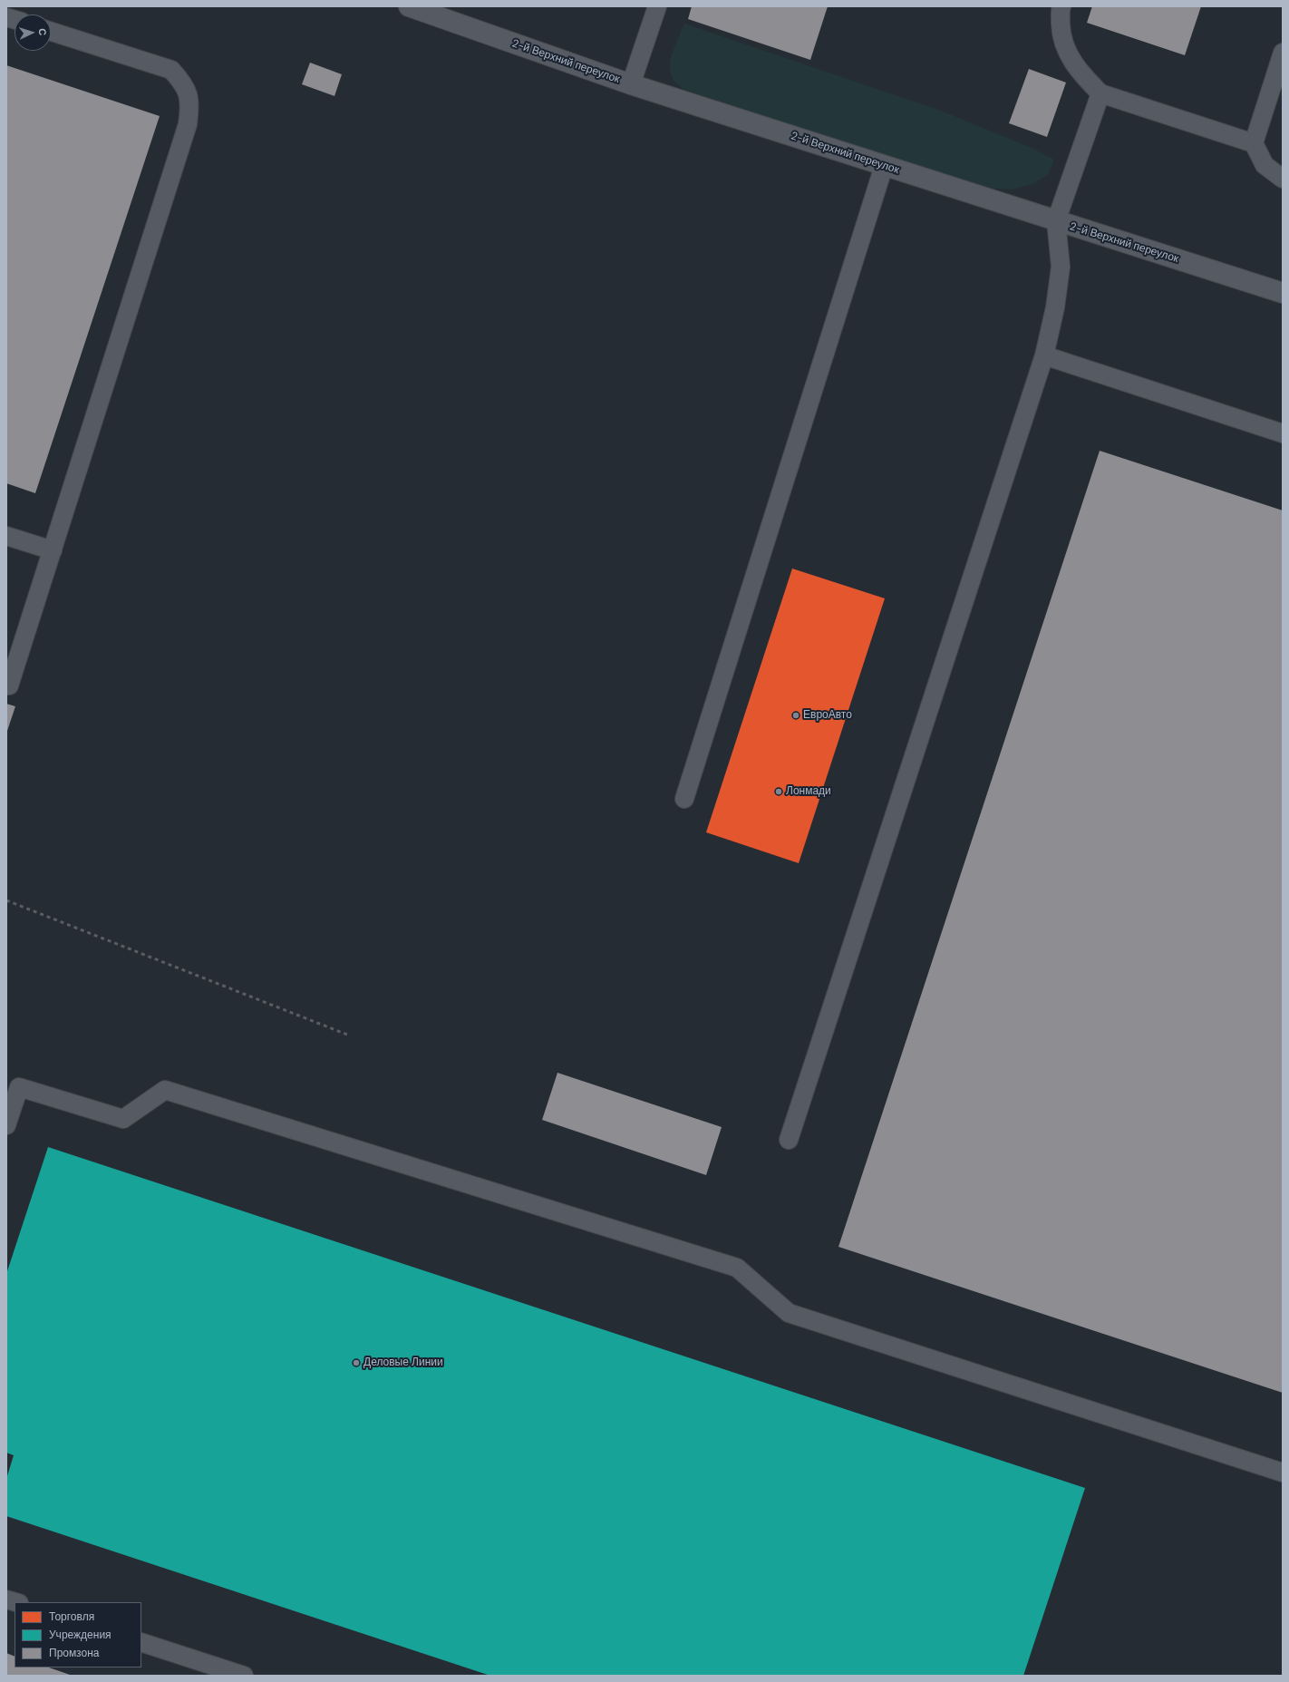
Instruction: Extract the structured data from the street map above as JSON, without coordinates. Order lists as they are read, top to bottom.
{
  "streets": {
    "street": ["2-й Верхний переулок"]
  },
  "places": ["ЕвроАвто", "Лонмади", "Деловые Линии"],
  "legend": ["Торговля", "Учреждения", "Промзона"],
  "north": "right"
}
